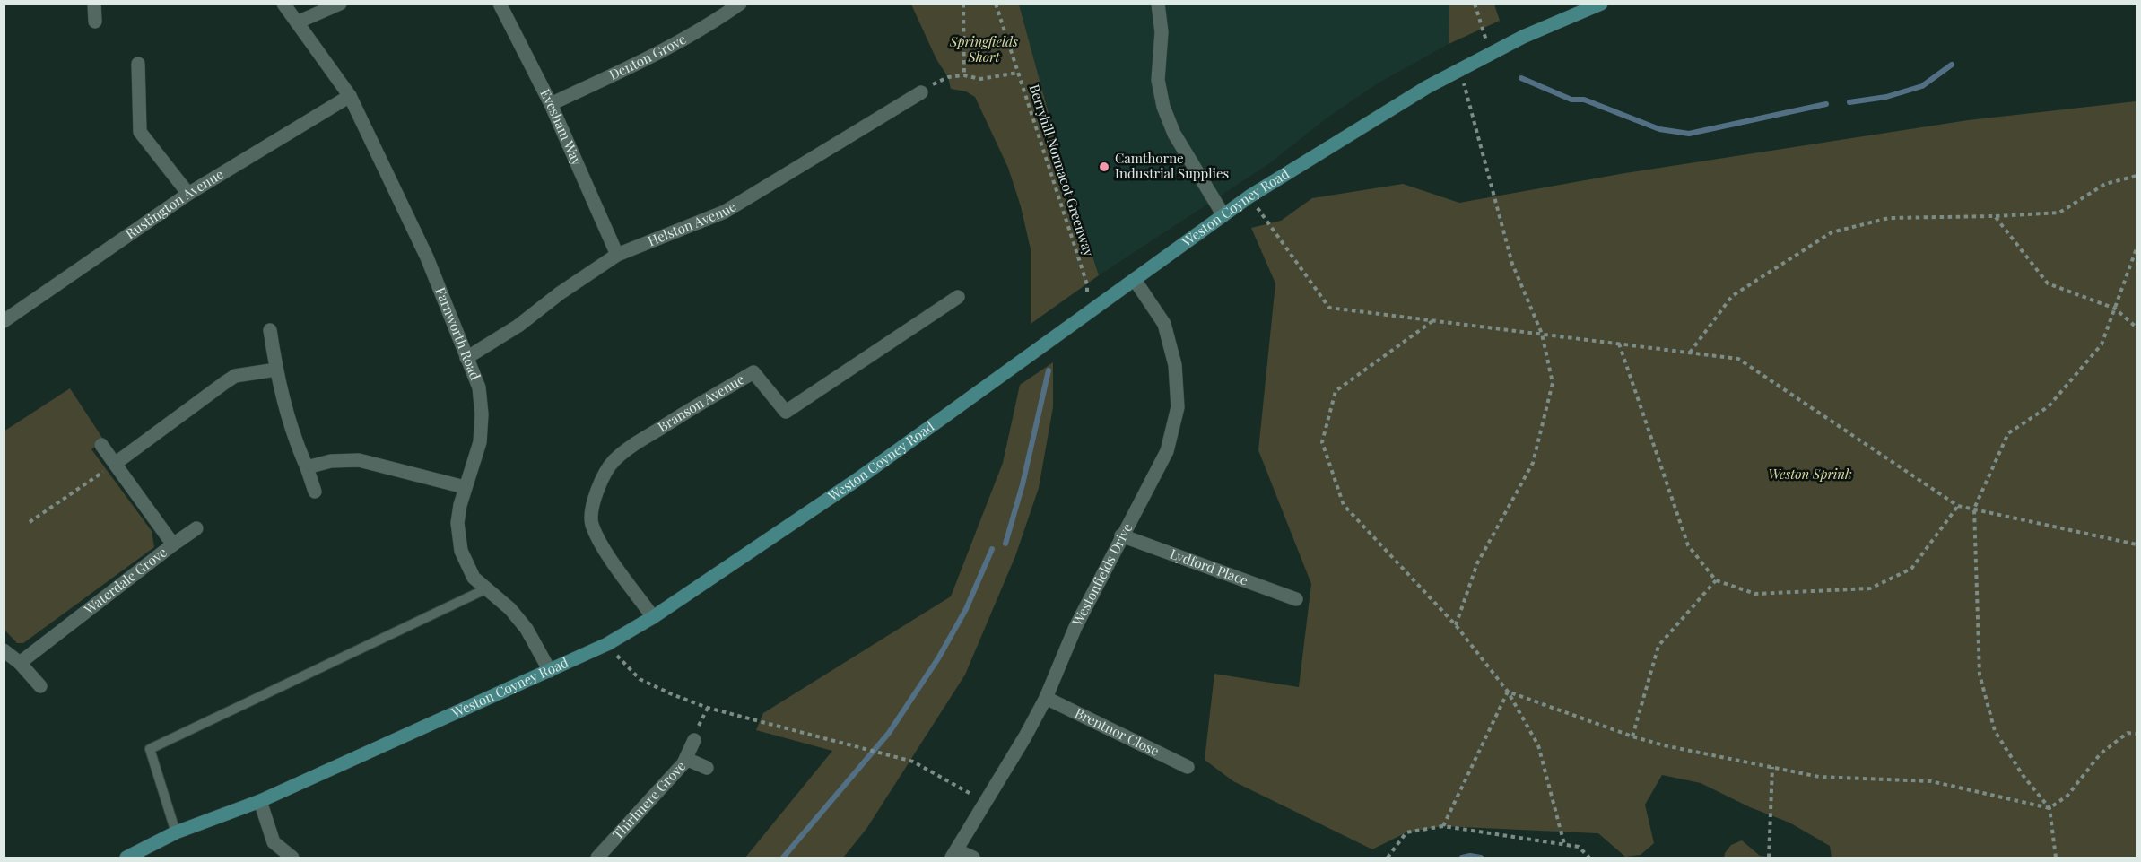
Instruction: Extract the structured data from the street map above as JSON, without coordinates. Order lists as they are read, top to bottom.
{
  "streets": {
    "street": [
      "Denton Grove",
      "Evesham Way",
      "Rustington Avenue",
      "Weston Coyney Road",
      "Helston Avenue",
      "Farnworth Road",
      "Branson Avenue",
      "Lydford Place",
      "Westonfields Drive",
      "Waterdale Grove",
      "Brentnor Close",
      "Thirlmere Grove"
    ],
    "path": ["Berryhill Normacot Greenway"]
  },
  "crossings": [
    ["Denton Grove", "Evesham Way"],
    ["Evesham Way", "Helston Avenue"],
    ["Berryhill Normacot Greenway", "Weston Coyney Road"],
    ["Rustington Avenue", "Farnworth Road"],
    ["Weston Coyney Road", "Farnworth Road"],
    ["Weston Coyney Road", "Branson Avenue"],
    ["Weston Coyney Road", "Westonfields Drive"],
    ["Helston Avenue", "Farnworth Road"],
    ["Lydford Place", "Westonfields Drive"],
    ["Westonfields Drive", "Brentnor Close"]
  ],
  "parks": ["Springfields Short", "Weston Sprink"],
  "places": ["Camthorne Industrial Supplies"]
}
